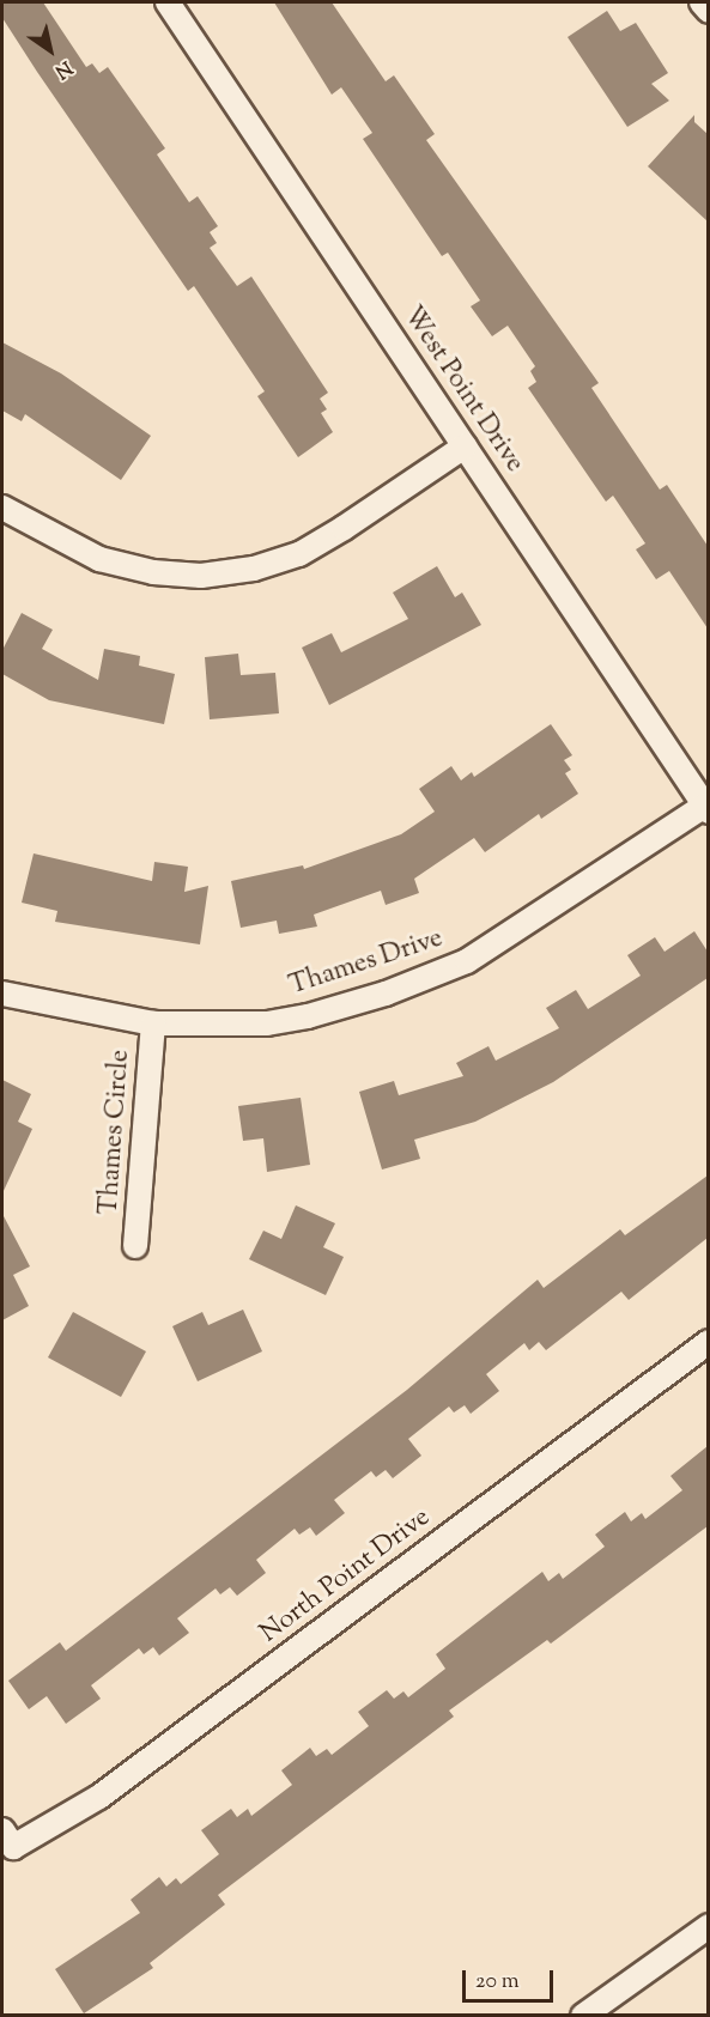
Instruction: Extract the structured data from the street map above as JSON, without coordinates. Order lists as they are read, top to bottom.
{
  "streets": {
    "street": [
      "West Point Drive",
      "Thames Drive",
      "Thames Circle",
      "North Point Drive"
    ]
  },
  "crossings": [
    ["West Point Drive", "Thames Drive"],
    ["Thames Drive", "Thames Circle"]
  ],
  "scale_bar": "20 m",
  "north": "bottom right"
}
